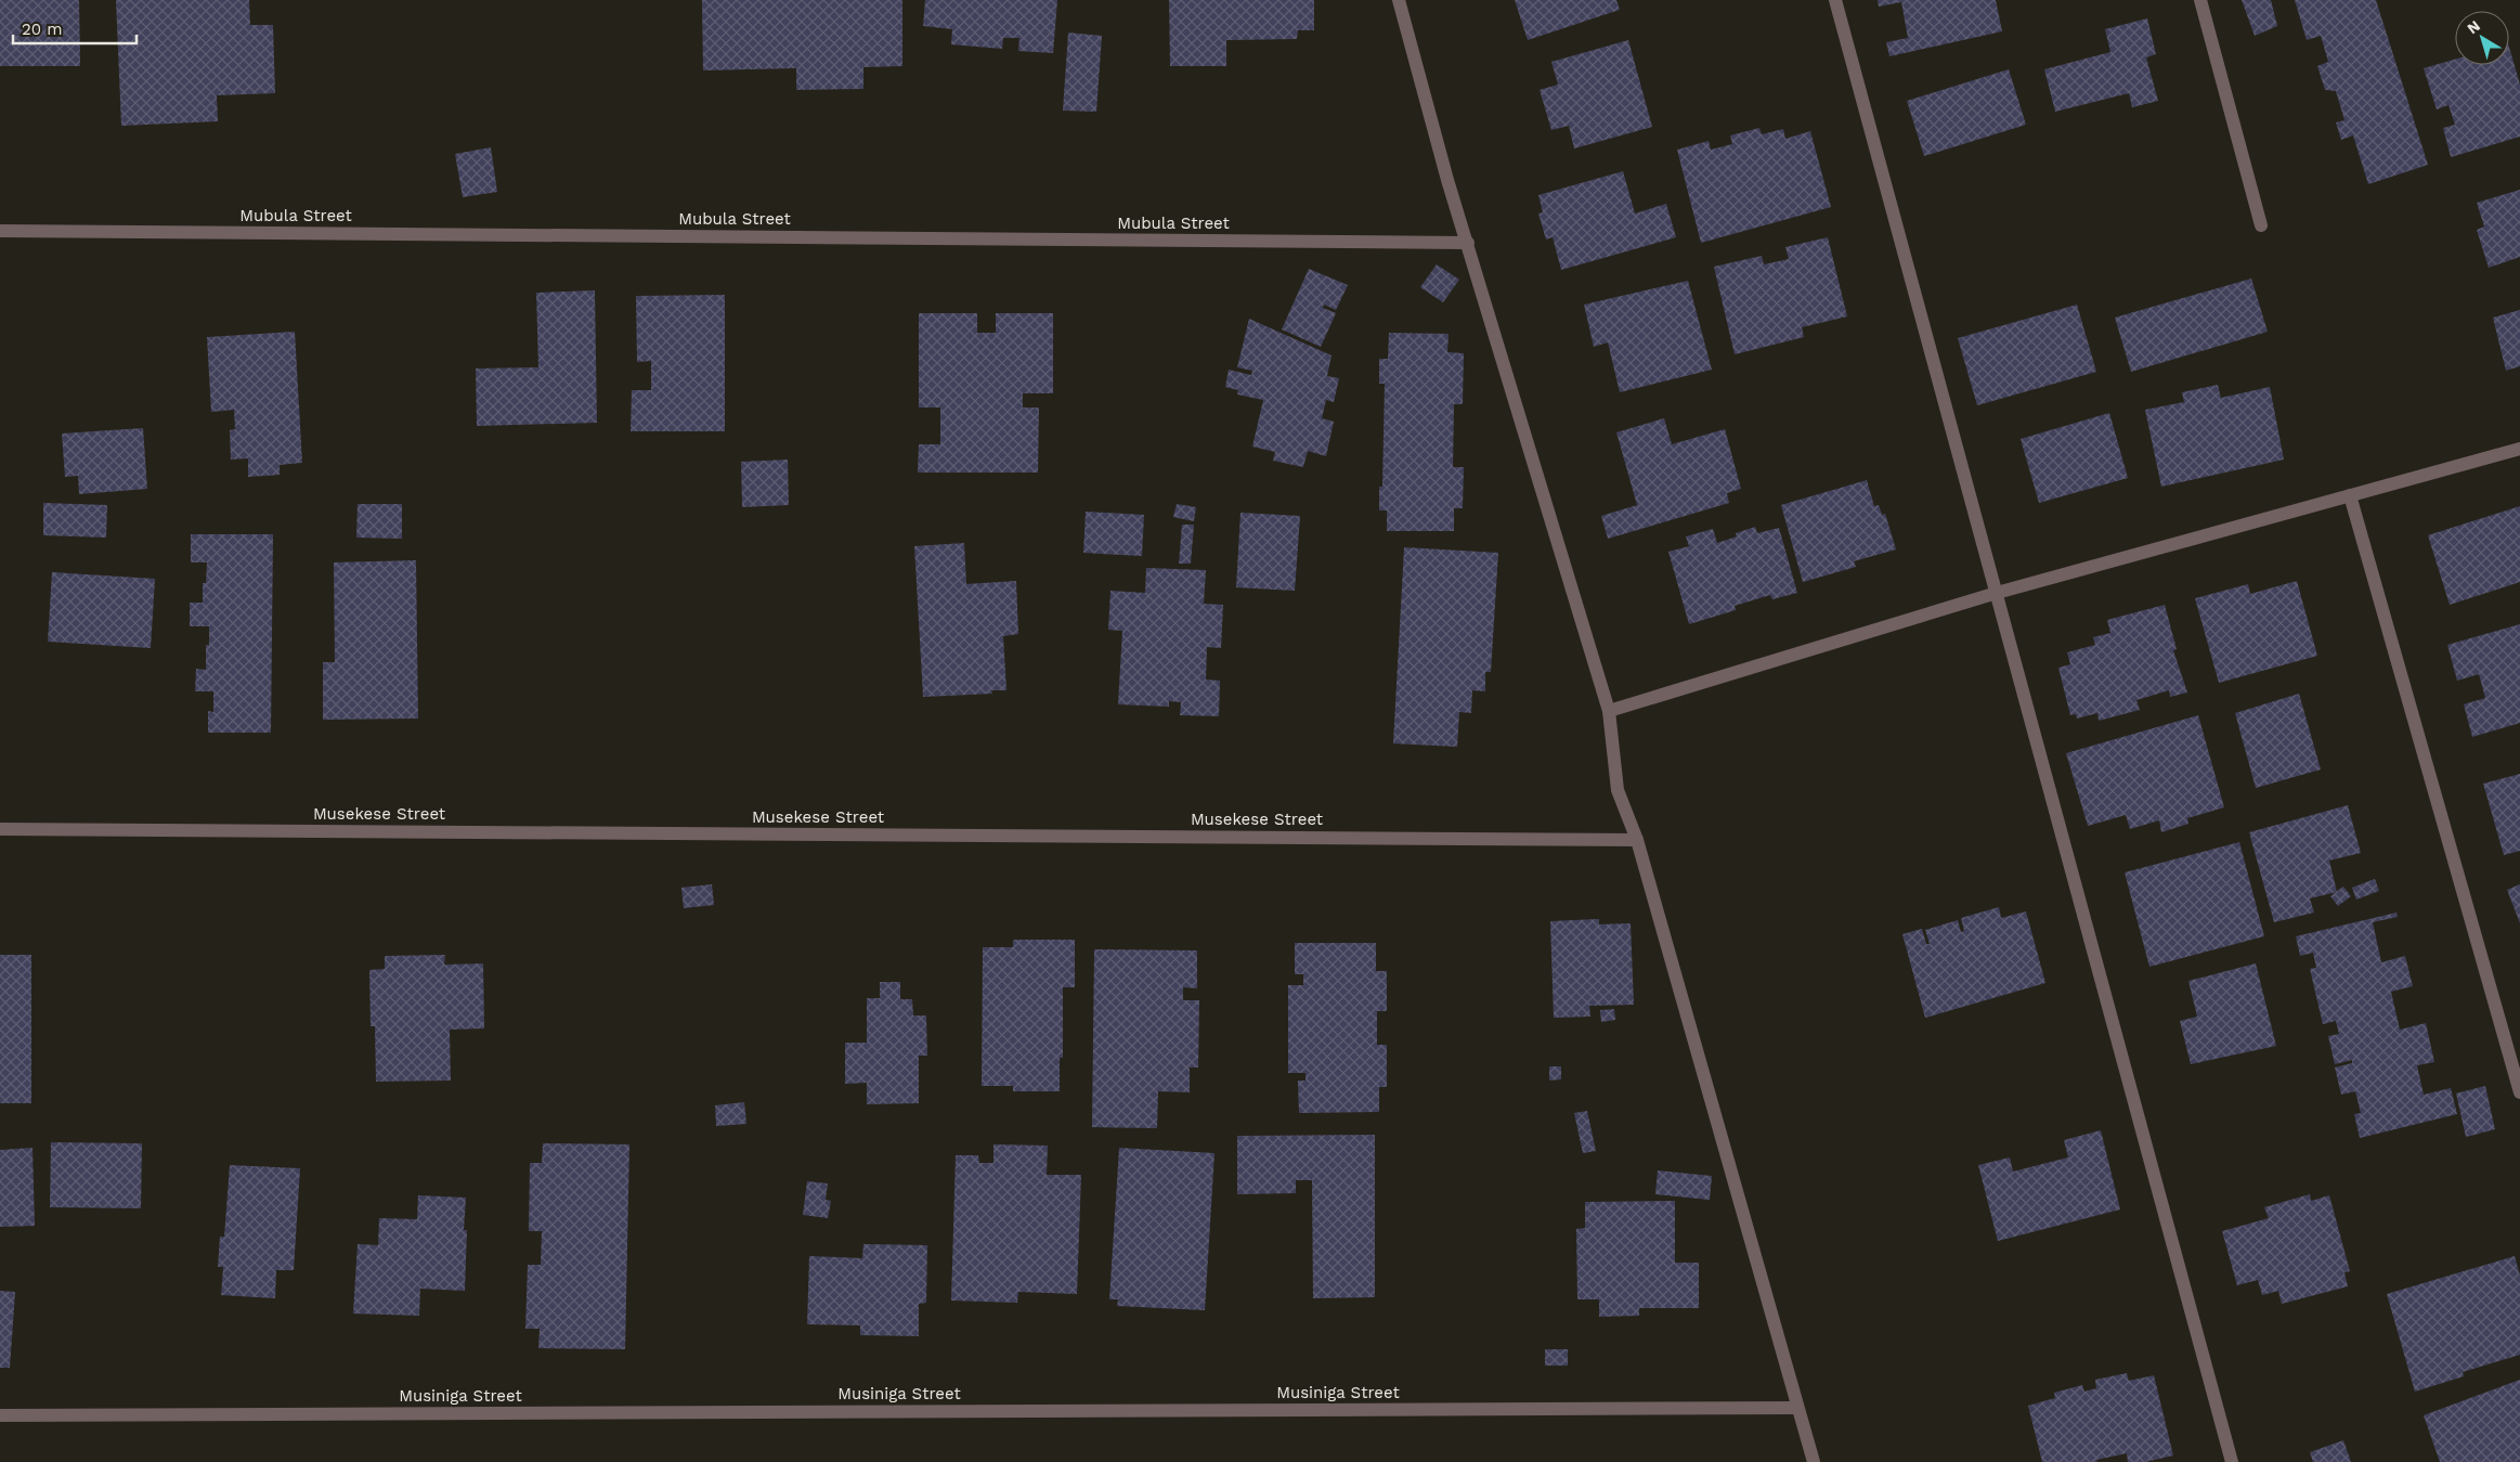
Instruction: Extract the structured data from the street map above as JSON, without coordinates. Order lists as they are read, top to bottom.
{
  "streets": {
    "street": ["Mubula Street", "Musekese Street", "Musiniga Street"]
  },
  "scale_bar": "20 m",
  "north": "top left"
}
